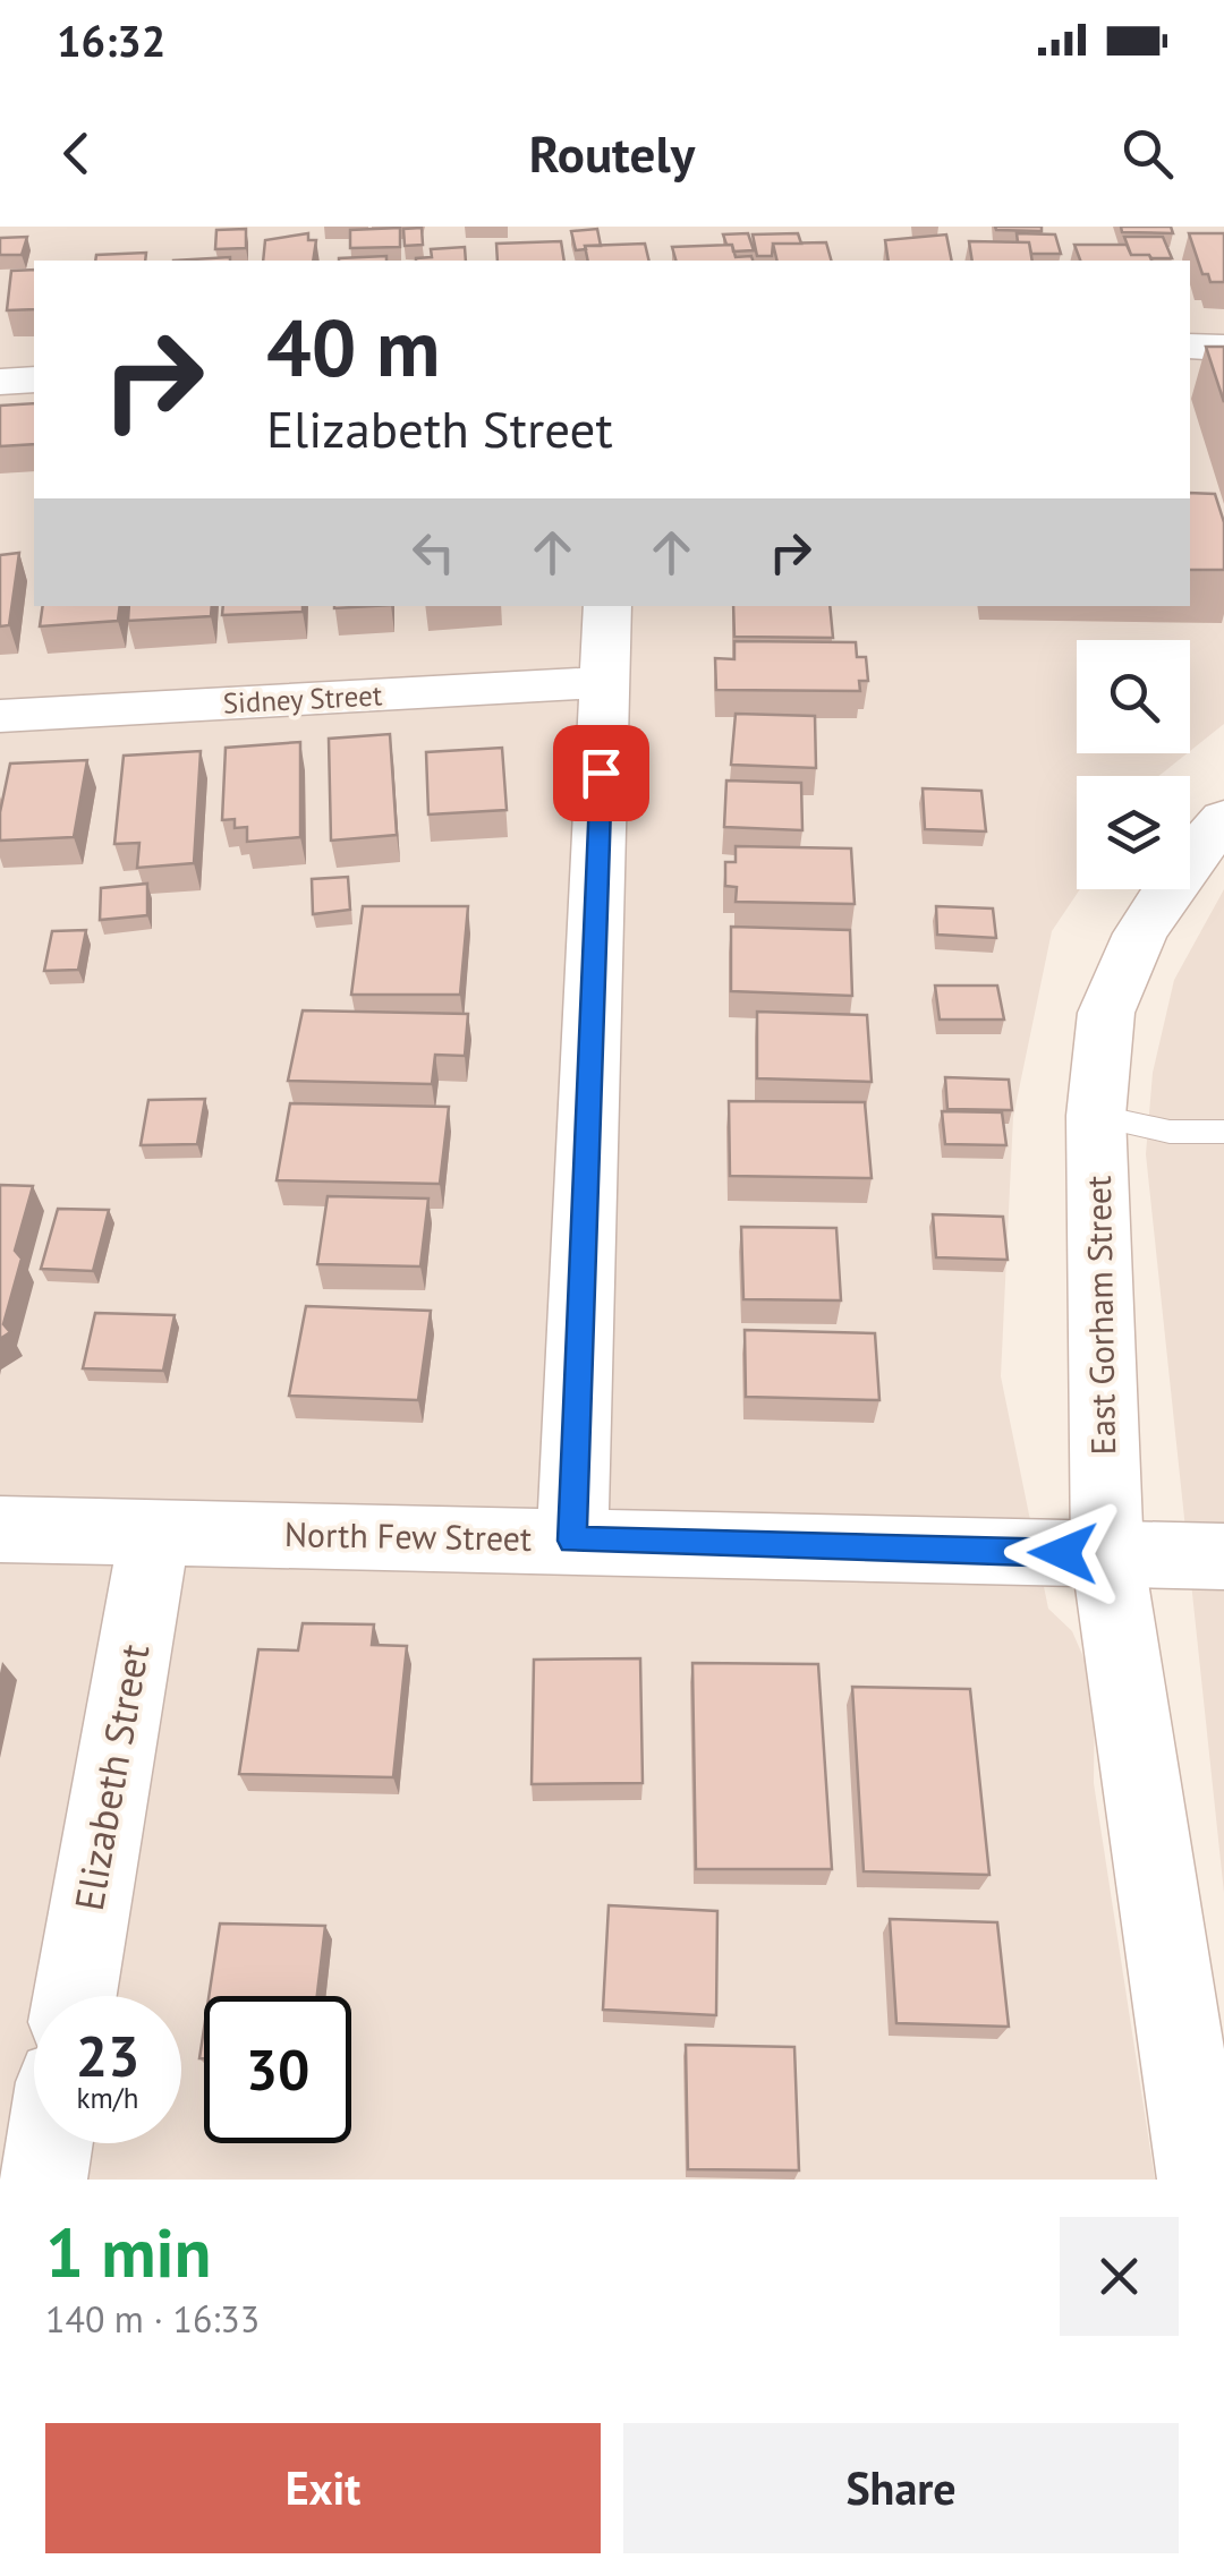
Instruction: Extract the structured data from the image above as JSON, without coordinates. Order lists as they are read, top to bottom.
{
  "streets": {
    "street": [
      "Sidney Street",
      "East Gorham Street",
      "North Few Street",
      "Elizabeth Street"
    ]
  },
  "crossings": [
    ["East Gorham Street", "North Few Street"],
    ["North Few Street", "Elizabeth Street"]
  ],
  "page": {
    "status": "16:32",
    "header": "Routely",
    "turn": ["40 m", "Elizabeth Street"],
    "speed": "23 km/h",
    "limit": "30",
    "heading": ["1 min", "140 m · 16:33"],
    "buttons": ["Exit", "Share"]
  }
}
